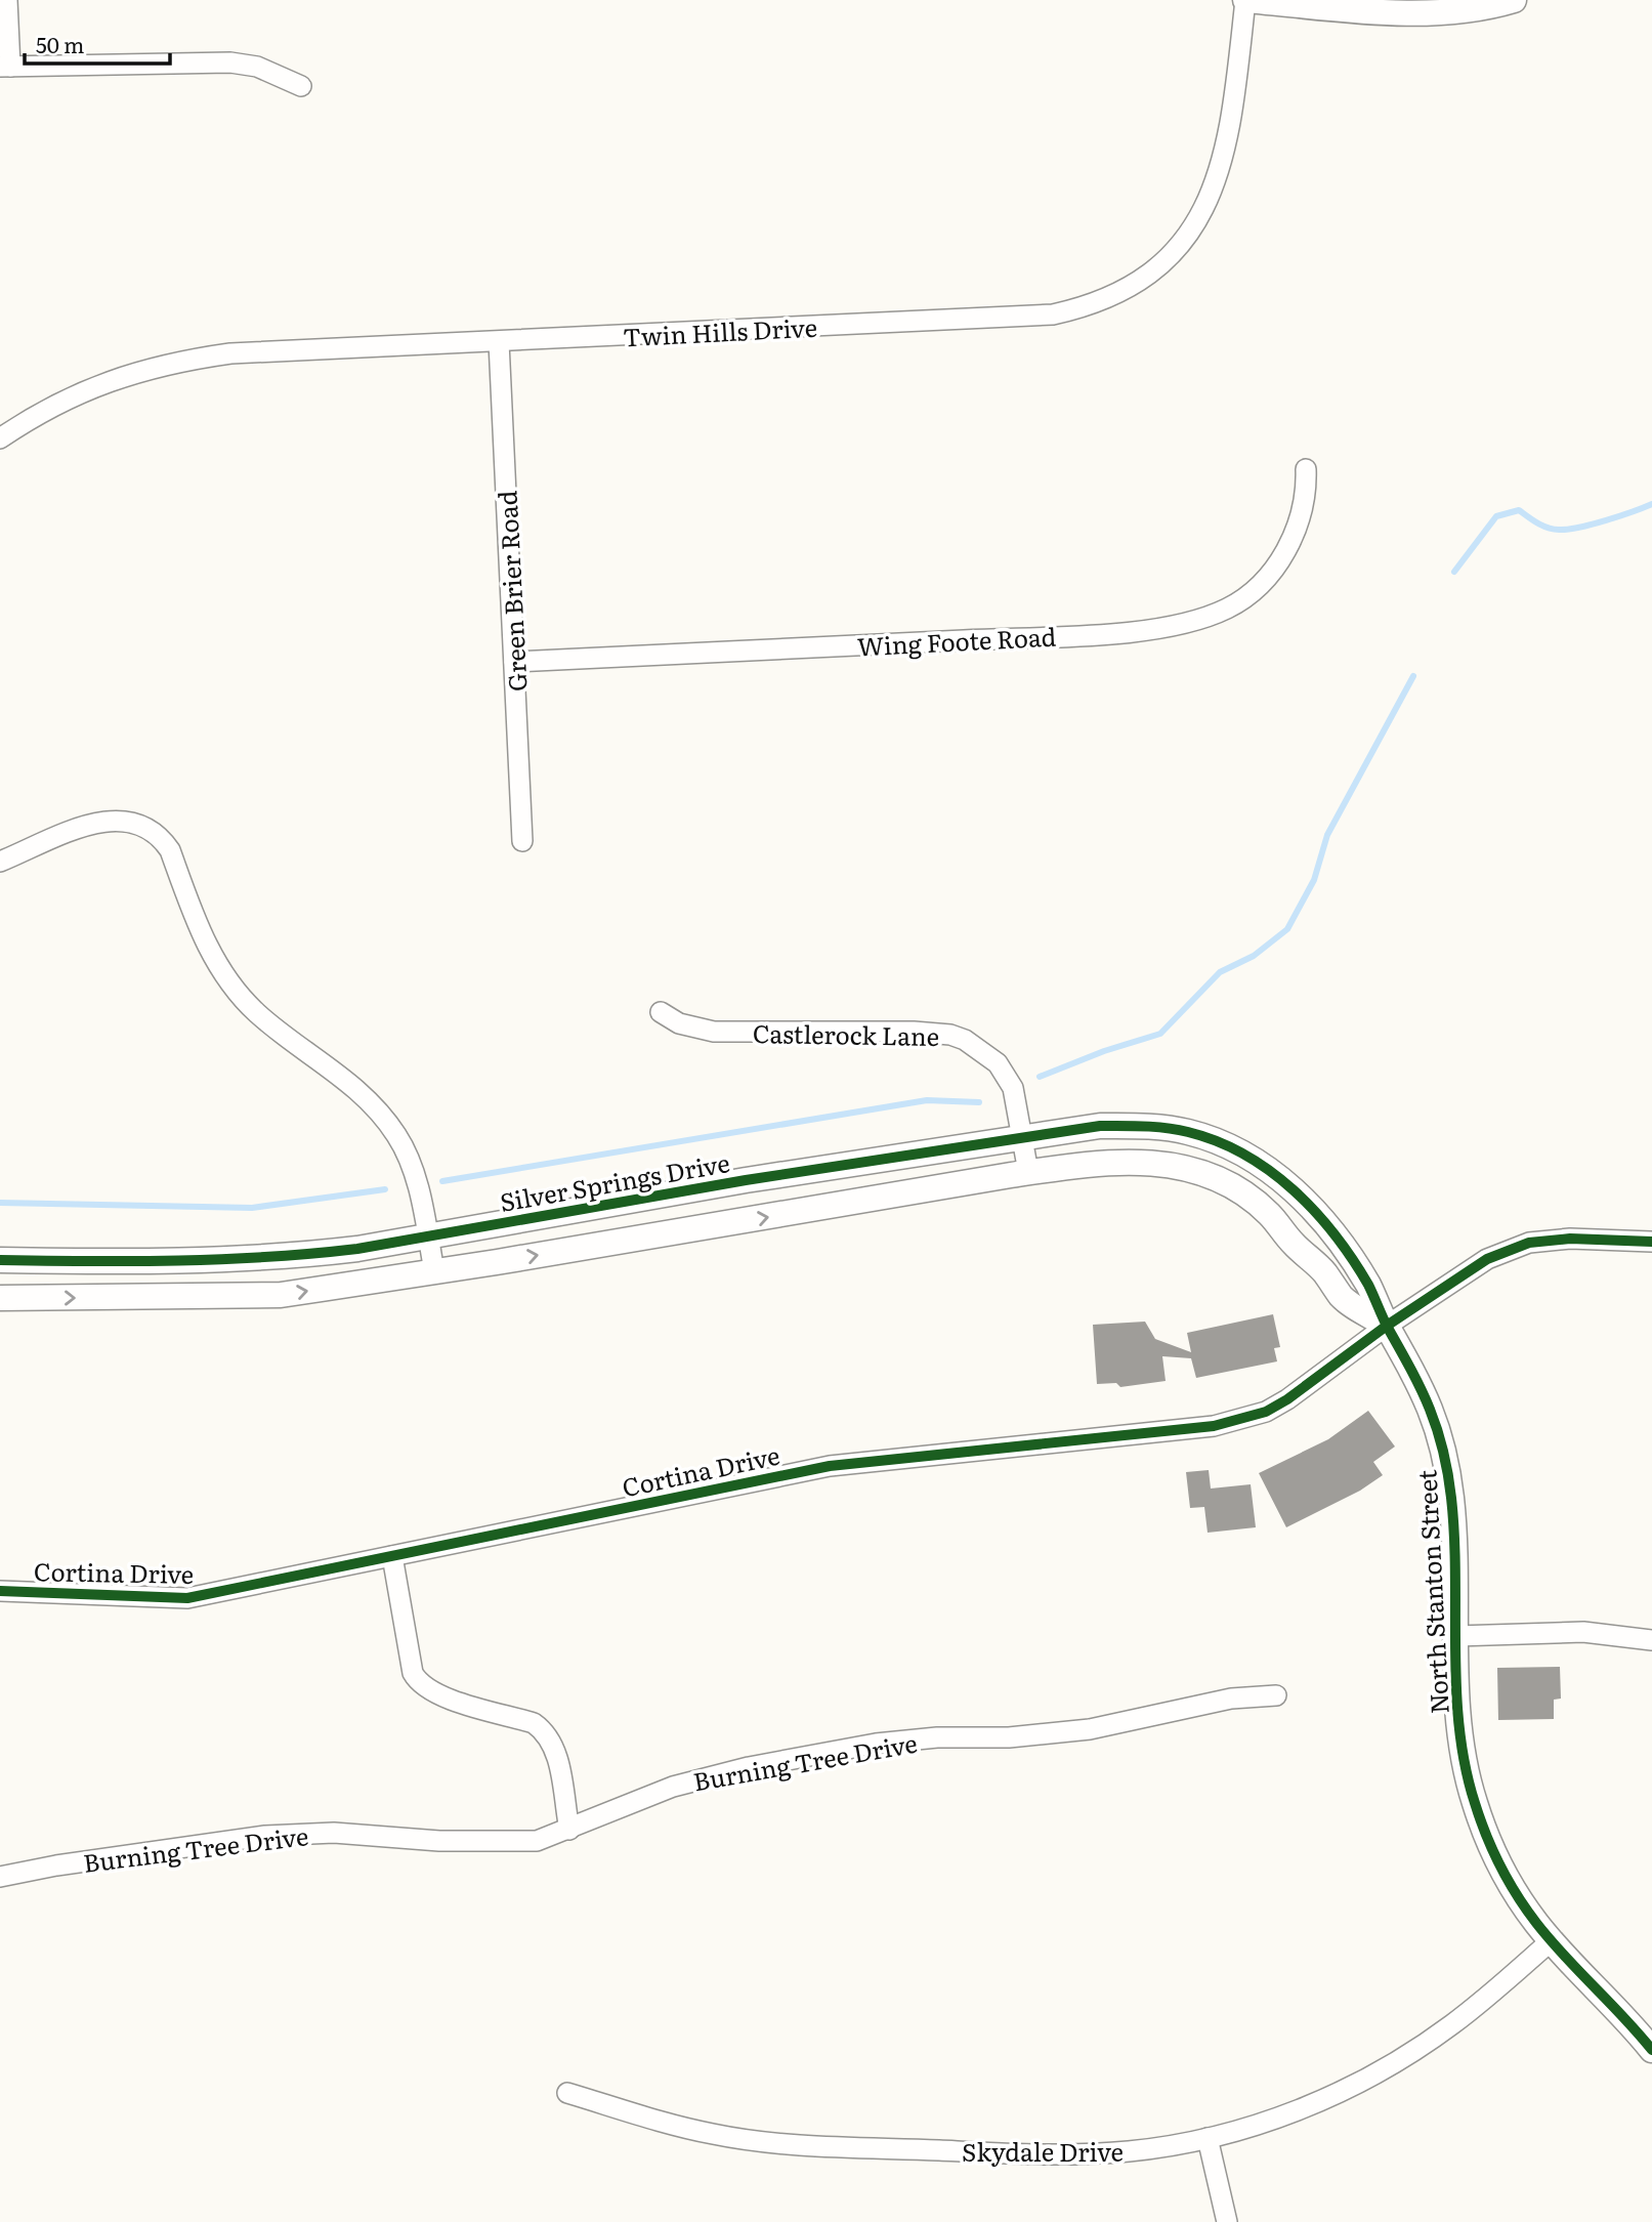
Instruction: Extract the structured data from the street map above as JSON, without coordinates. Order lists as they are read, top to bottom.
{
  "streets": {
    "street": [
      "Twin Hills Drive",
      "Green Brier Road",
      "Wing Foote Road",
      "Castlerock Lane",
      "Silver Springs Drive",
      "Cortina Drive",
      "North Stanton Street",
      "Burning Tree Drive",
      "Skydale Drive"
    ]
  },
  "crossings": [
    ["Twin Hills Drive", "Green Brier Road"],
    ["Green Brier Road", "Wing Foote Road"],
    ["Castlerock Lane", "Silver Springs Drive"],
    ["Silver Springs Drive", "North Stanton Street"],
    ["Cortina Drive", "North Stanton Street"],
    ["North Stanton Street", "Skydale Drive"]
  ],
  "scale_bar": "50 m"
}
